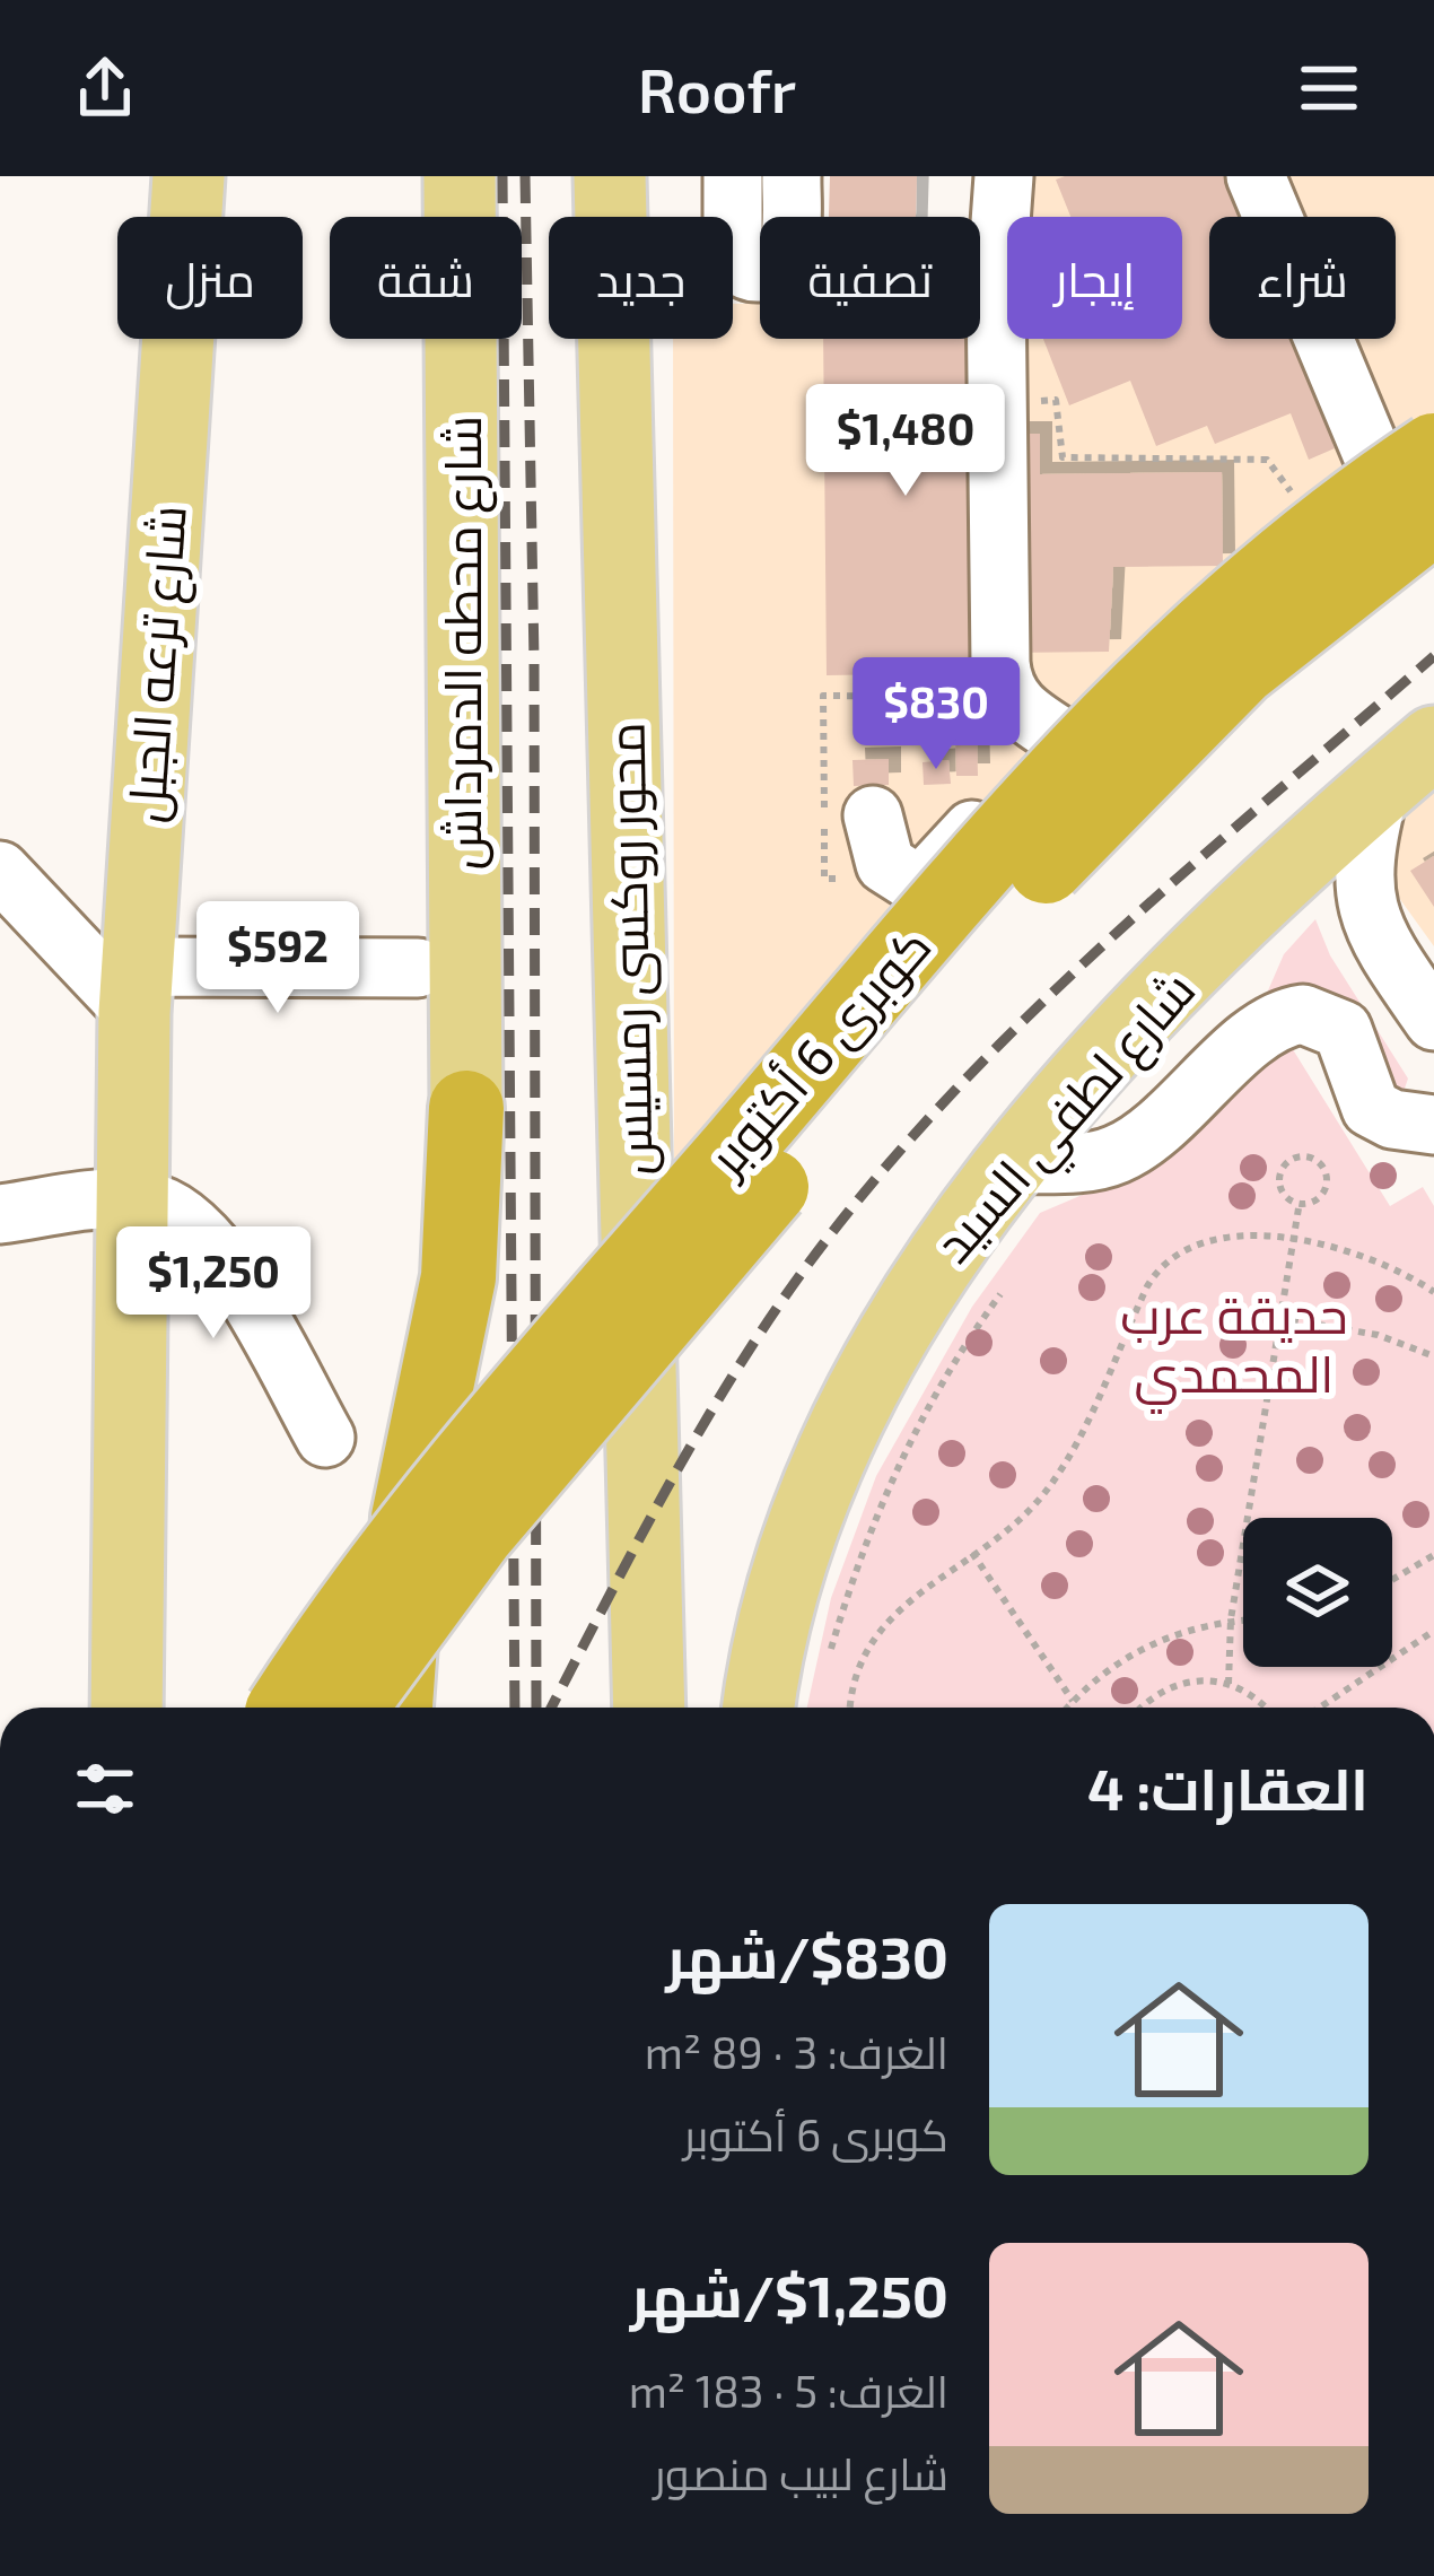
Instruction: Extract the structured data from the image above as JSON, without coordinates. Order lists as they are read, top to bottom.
{
  "streets": {
    "highway": ["كوبرى 6 أكتوبر"],
    "main road": [
      "شارع محطه الدمرداش",
      "شارع ترعه الجبل",
      "محور روكسى رمسيس",
      "شارع لطفي السيد"
    ]
  },
  "parks": ["حديقة عرب المحمدي"],
  "page": {
    "header": "Roofr",
    "chip": [
      "شراء",
      "إيجار",
      "تصفية",
      "جديد",
      "شقة",
      "منزل"
    ],
    "price": [
      "$1,480",
      "$830",
      "$592",
      "$1,250"
    ],
    "heading": "العقارات: 4",
    "list": [
      {
        "name": "$830/شهر",
        "note": "الغرف: 3 · 89 m² · كوبرى 6 أكتوبر"
      },
      {
        "name": "$1,250/شهر",
        "note": "الغرف: 5 · 183 m² · شارع لبيب منصور"
      }
    ]
  }
}
